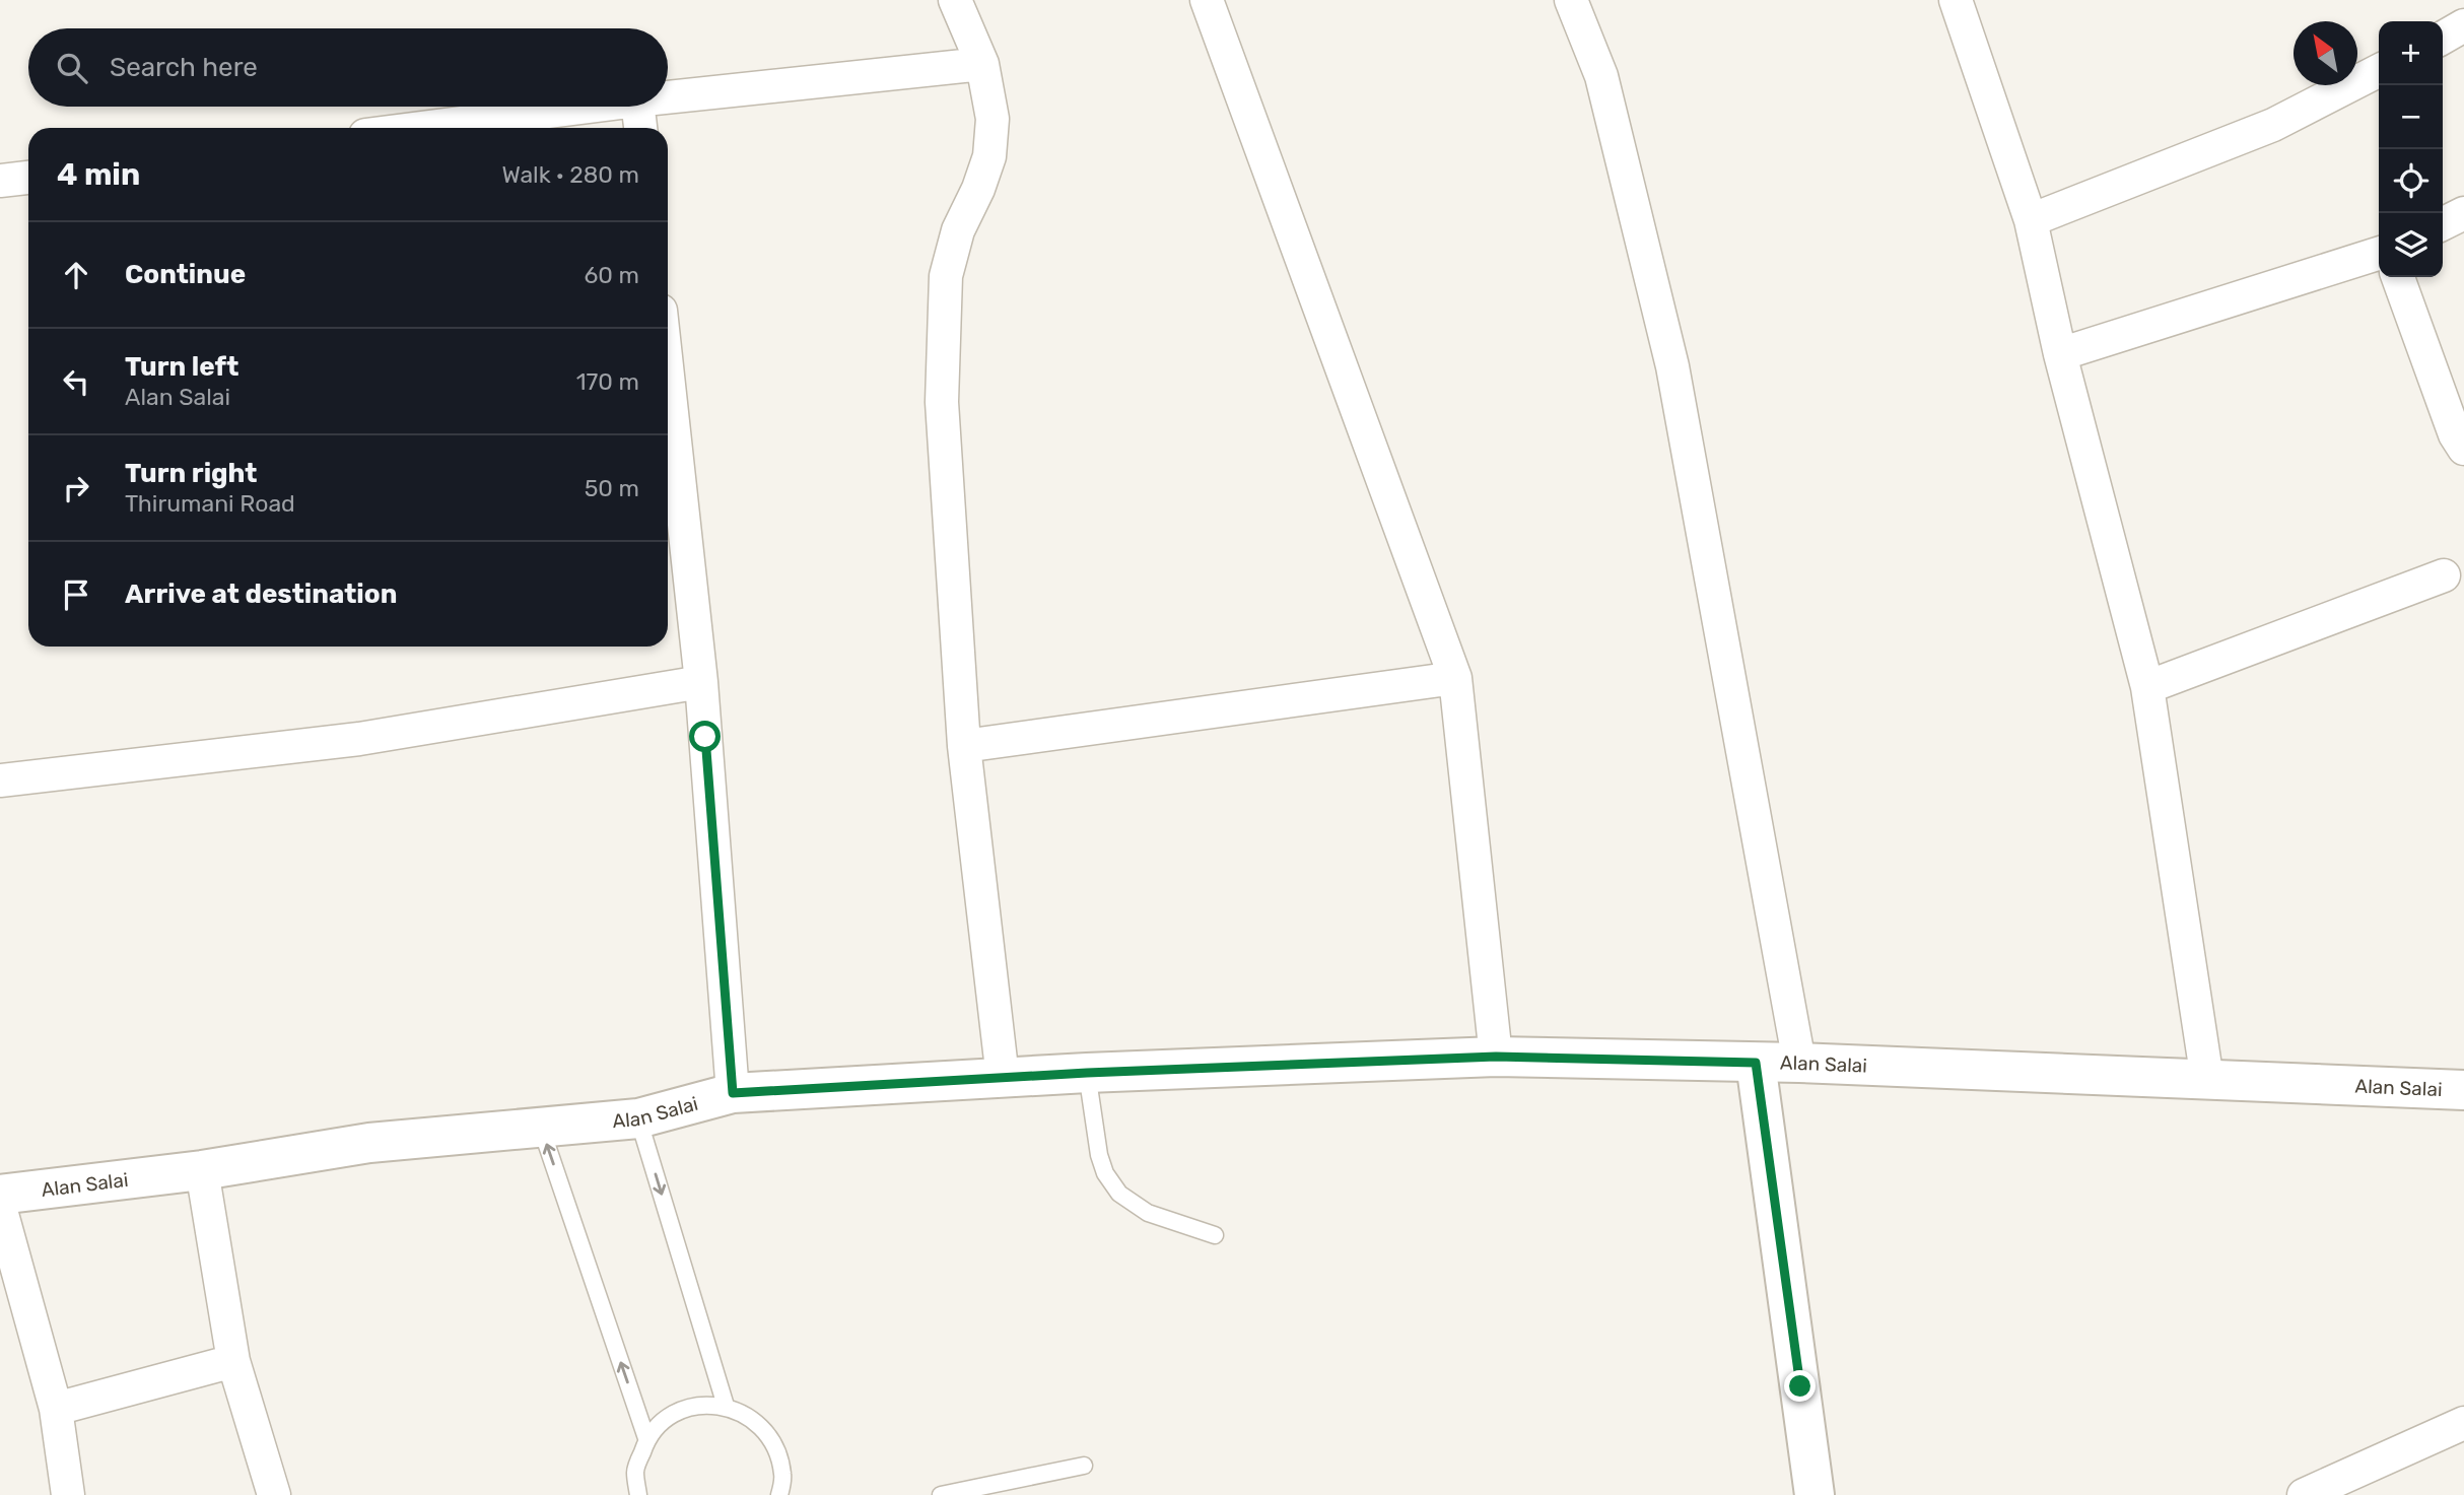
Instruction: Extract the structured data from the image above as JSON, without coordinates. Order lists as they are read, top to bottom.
{
  "streets": {
    "street": ["Alan Salai"]
  },
  "north": "top left",
  "page": {
    "map_buttons": ["+", "−"],
    "search": "Search here",
    "heading": ["4 min", "Walk · 280 m"],
    "list": [
      ["Continue", "60 m"],
      ["Turn left", "Alan Salai", "170 m"],
      ["Turn right", "Thirumani Road", "50 m"],
      "Arrive at destination"
    ]
  }
}
